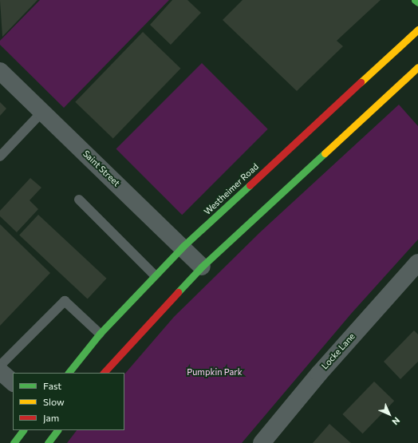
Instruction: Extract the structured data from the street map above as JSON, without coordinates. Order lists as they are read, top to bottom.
{
  "streets": {
    "main road": ["Westheimer Road"],
    "street": ["Saint Street", "Locke Lane"]
  },
  "crossings": [
    ["Saint Street", "Westheimer Road"]
  ],
  "parks": ["Pumpkin Park"],
  "legend": ["Fast", "Slow", "Jam"],
  "north": "bottom right"
}
